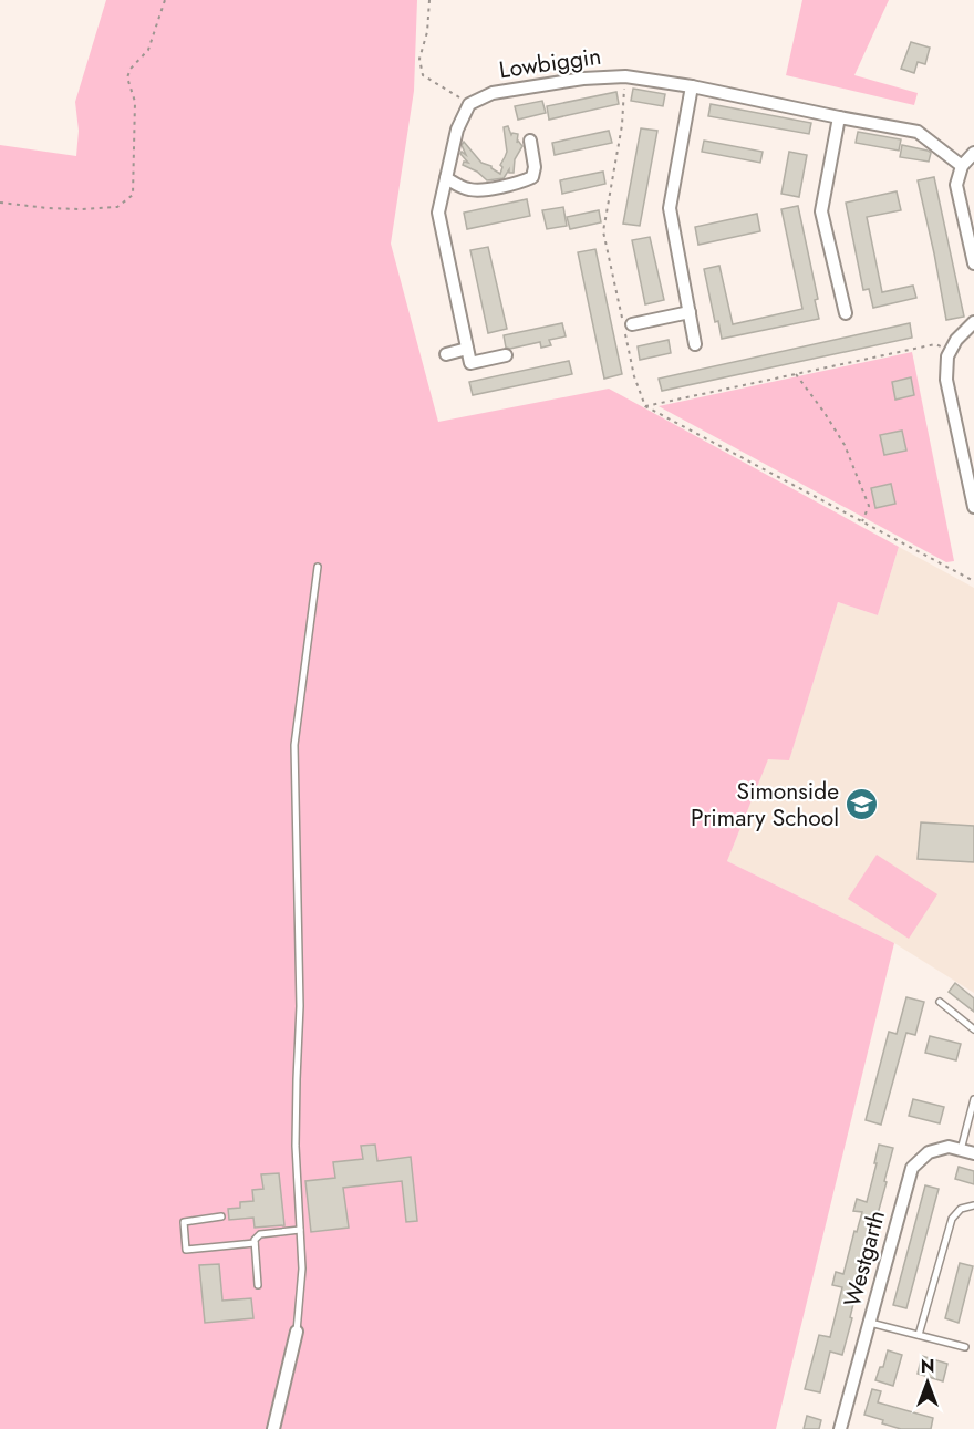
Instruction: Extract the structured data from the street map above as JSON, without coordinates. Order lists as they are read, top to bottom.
{
  "streets": {
    "street": ["Lowbiggin", "Westgarth"]
  },
  "places": {
    "school or university": ["Simonside Primary School"]
  },
  "north": "top"
}
